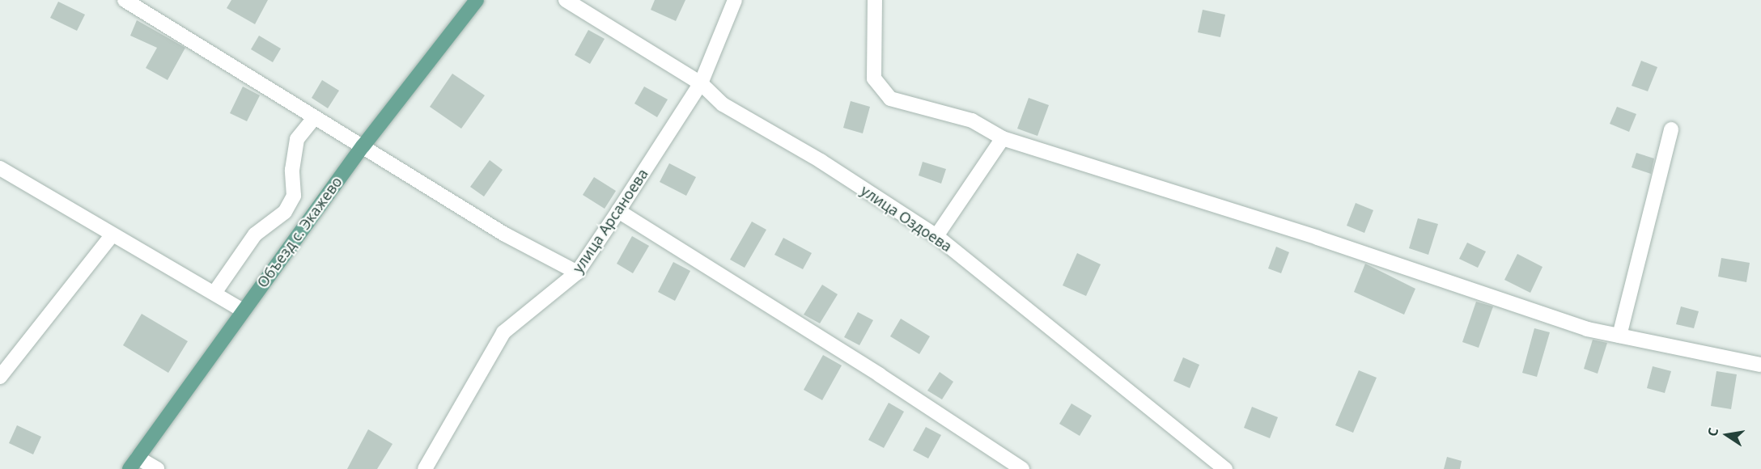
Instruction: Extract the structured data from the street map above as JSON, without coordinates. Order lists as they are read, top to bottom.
{
  "streets": {
    "main road": ["Объезд с. Экажево"],
    "street": ["улица Оздоева", "улица Арсаноева"]
  },
  "crossings": [
    ["улица Оздоева", "улица Арсаноева"]
  ],
  "north": "left"
}
